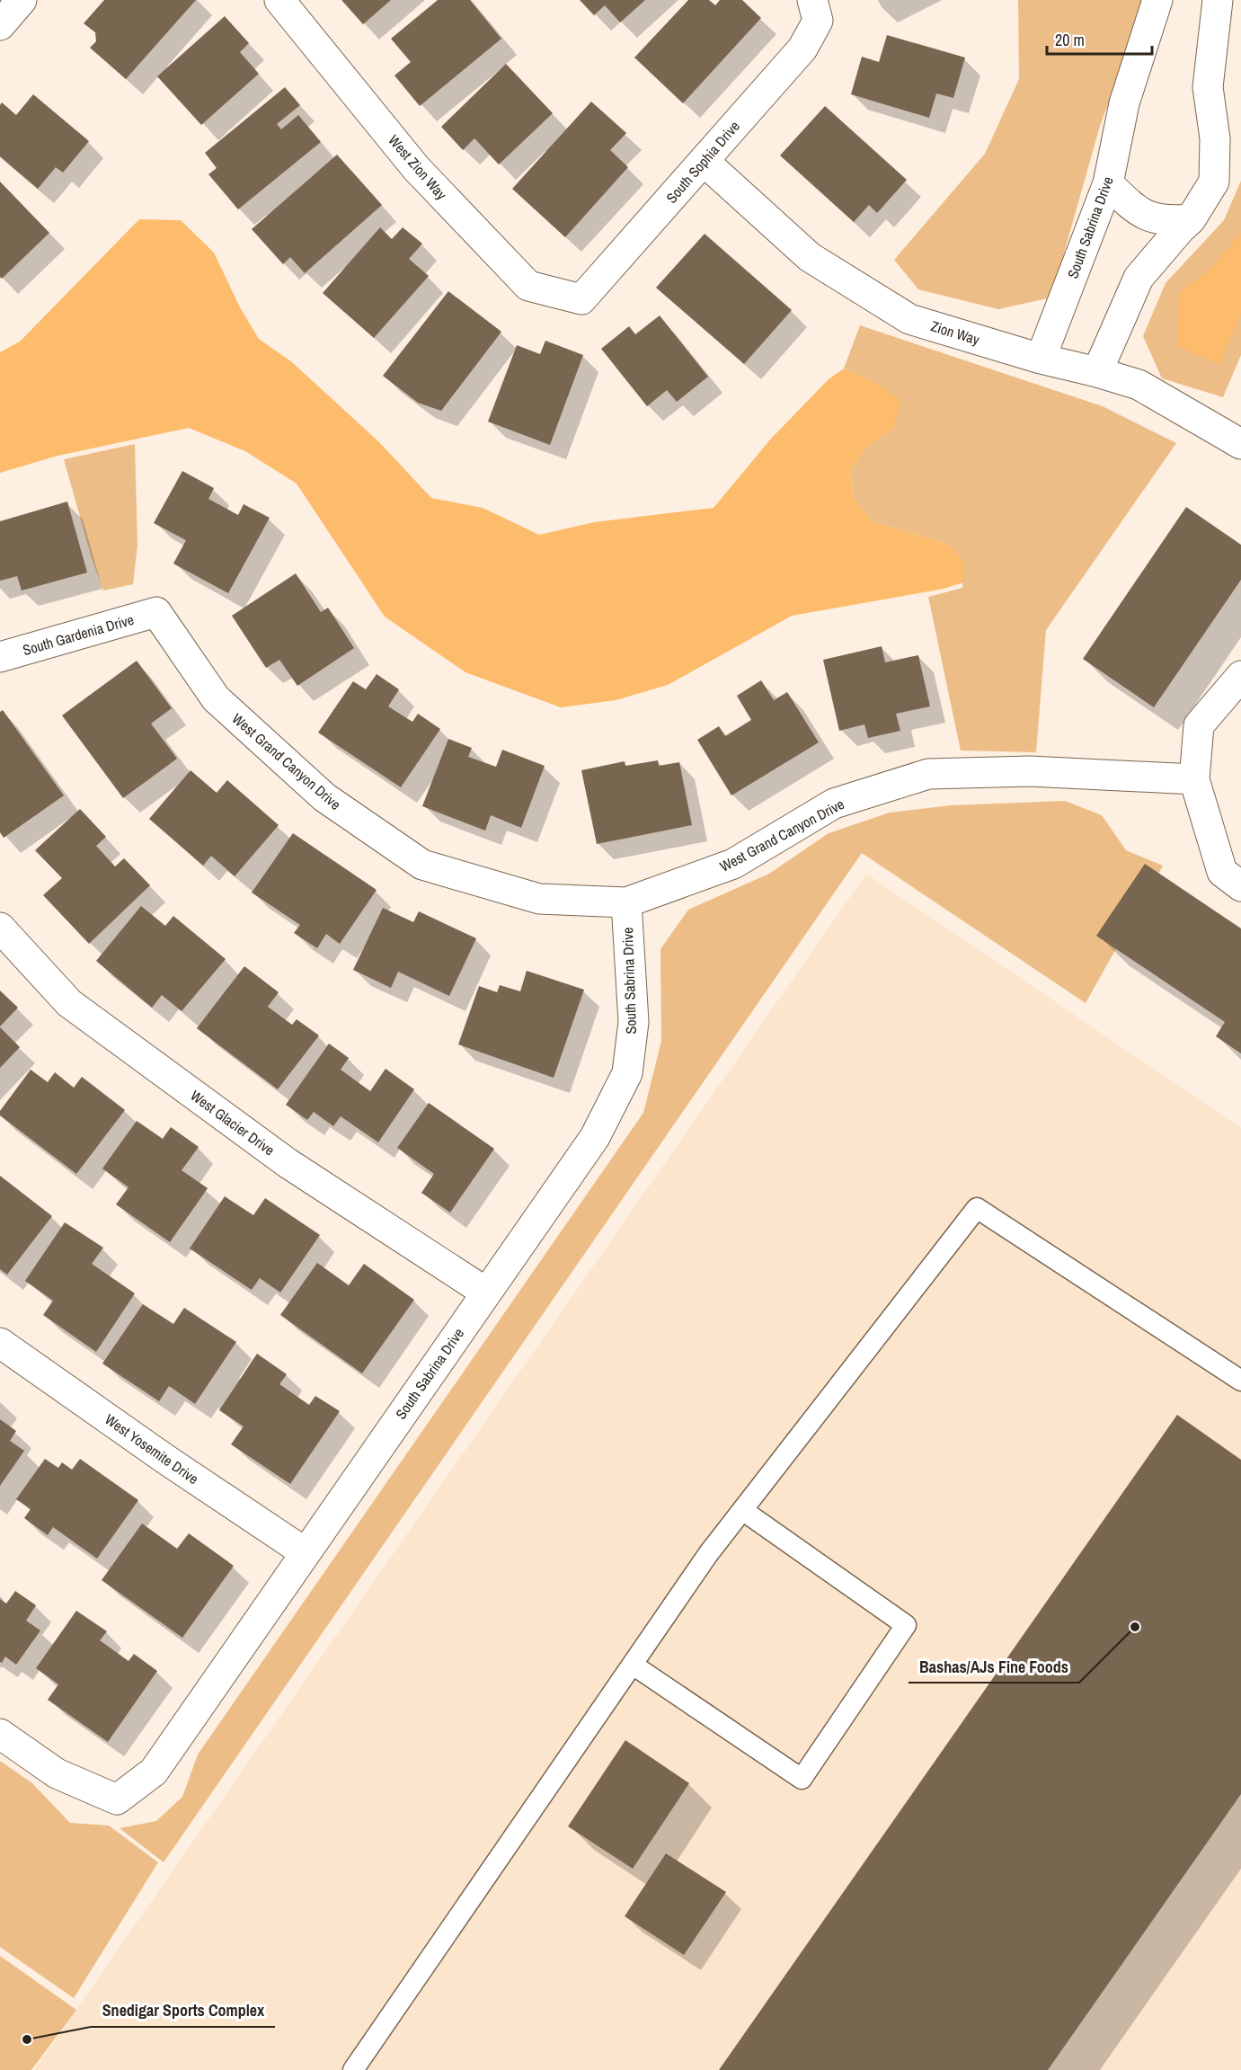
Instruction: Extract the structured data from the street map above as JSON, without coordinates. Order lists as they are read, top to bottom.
{
  "streets": {
    "street": [
      "South Sophia Drive",
      "West Zion Way",
      "South Sabrina Drive",
      "Zion Way",
      "South Gardenia Drive",
      "West Grand Canyon Drive",
      "West Glacier Drive",
      "West Yosemite Drive"
    ]
  },
  "crossings": [
    ["South Sophia Drive", "West Zion Way"],
    ["South Sophia Drive", "Zion Way"],
    ["South Sabrina Drive", "Zion Way"],
    ["South Sabrina Drive", "West Grand Canyon Drive"],
    ["South Sabrina Drive", "West Glacier Drive"],
    ["South Sabrina Drive", "West Yosemite Drive"],
    ["South Gardenia Drive", "West Grand Canyon Drive"]
  ],
  "places": ["Bashas/AJs Fine Foods", "Snedigar Sports Complex"],
  "scale_bar": "20 m"
}
